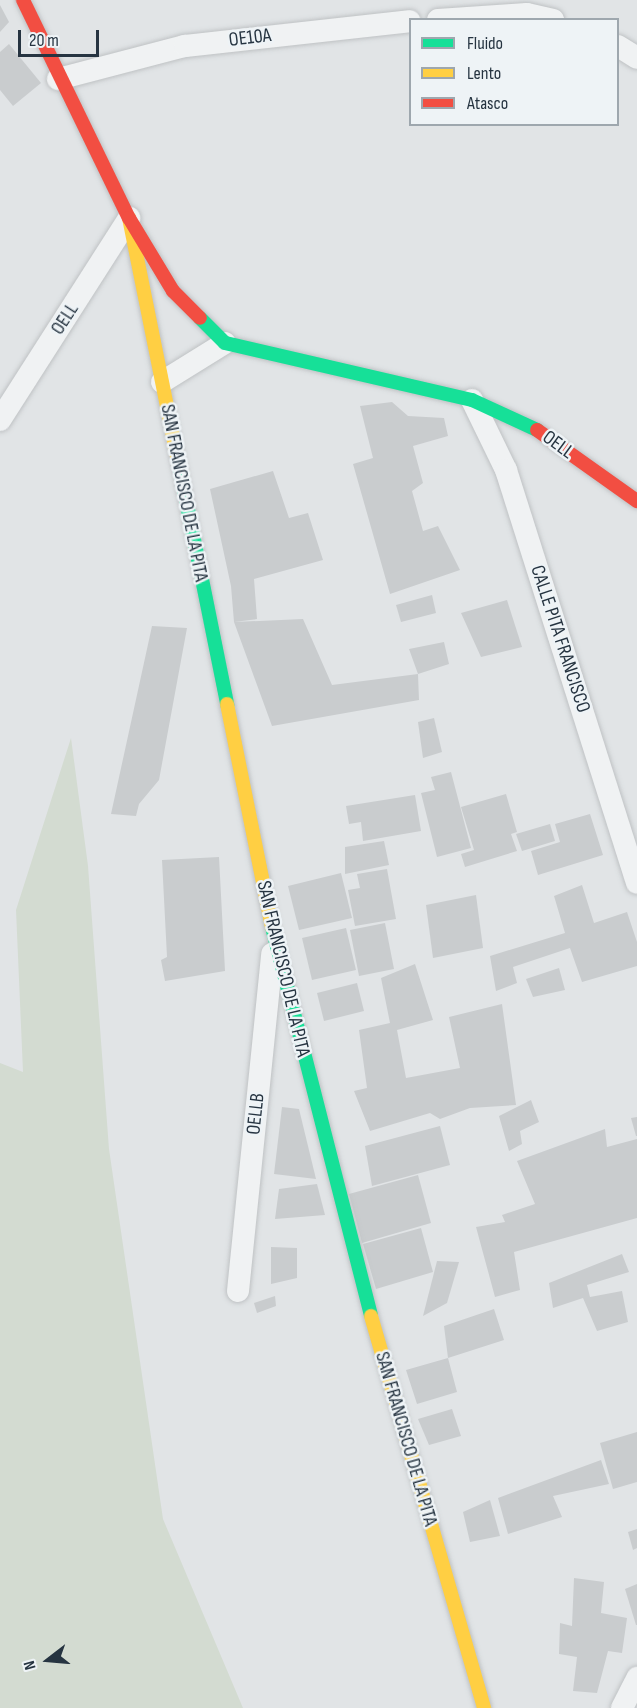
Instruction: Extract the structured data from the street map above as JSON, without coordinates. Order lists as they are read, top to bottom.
{
  "streets": {
    "street": [
      "OE10A",
      "OELL",
      "SAN FRANCISCO DE LA PITA",
      "CALLE PITA FRANCISCO",
      "OELLB"
    ]
  },
  "crossings": [
    ["OE10A", "SAN FRANCISCO DE LA PITA"],
    ["OELL", "SAN FRANCISCO DE LA PITA"],
    ["OELL", "CALLE PITA FRANCISCO"],
    ["SAN FRANCISCO DE LA PITA", "OELLB"]
  ],
  "legend": ["Fluido", "Lento", "Atasco"],
  "scale_bar": "20 m",
  "north": "left"
}
